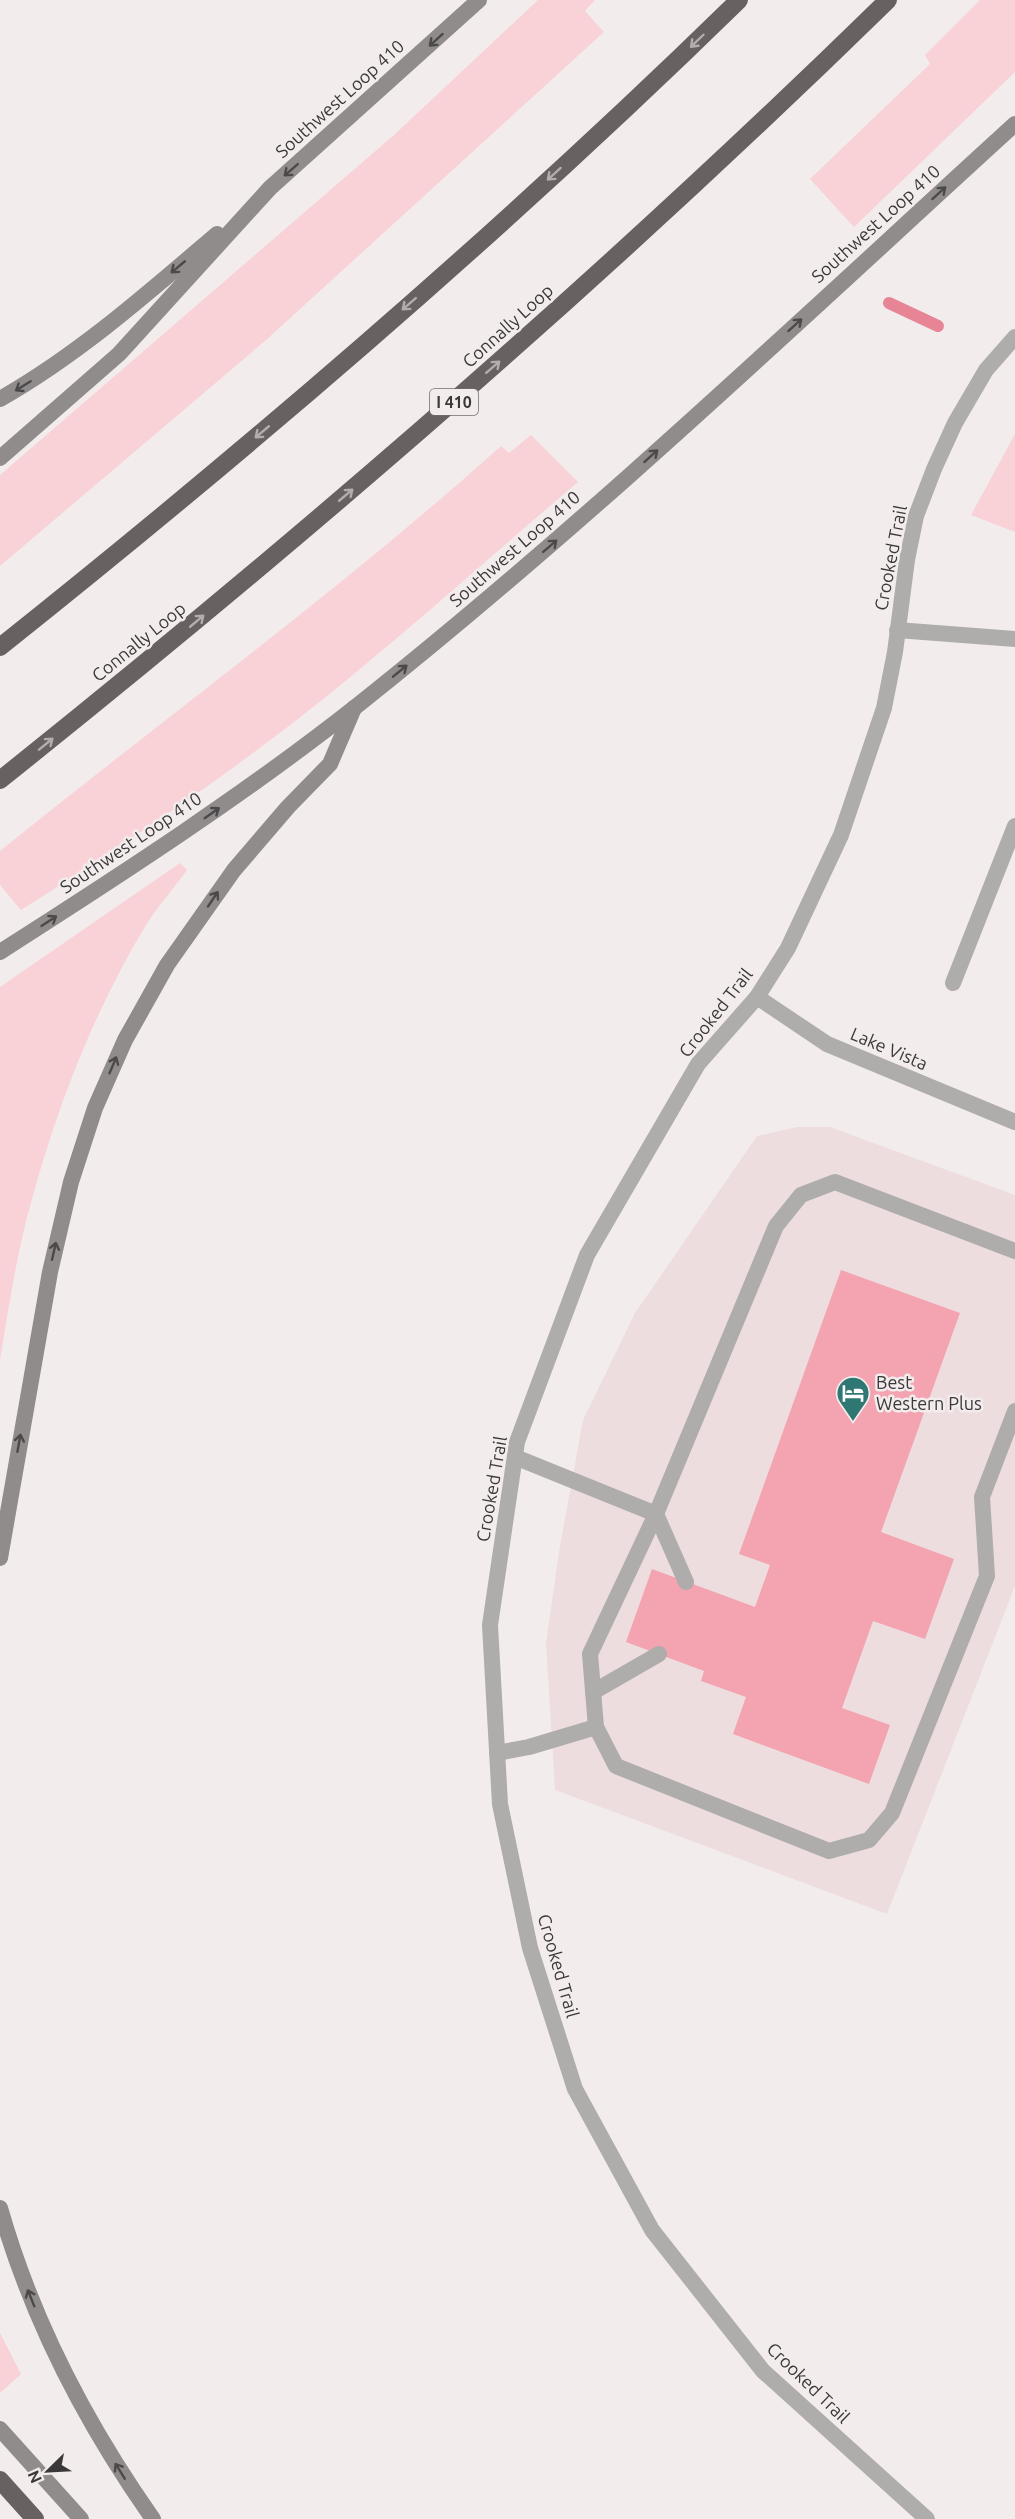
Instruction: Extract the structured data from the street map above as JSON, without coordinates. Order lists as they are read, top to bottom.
{
  "streets": {
    "highway": ["Connally Loop", "I 410"],
    "main road": ["Southwest Loop 410"],
    "street": ["Crooked Trail", "Lake Vista"]
  },
  "crossings": [
    ["Crooked Trail", "Lake Vista"]
  ],
  "places": {
    "hotel": ["Best Western Plus"]
  },
  "north": "bottom left"
}
